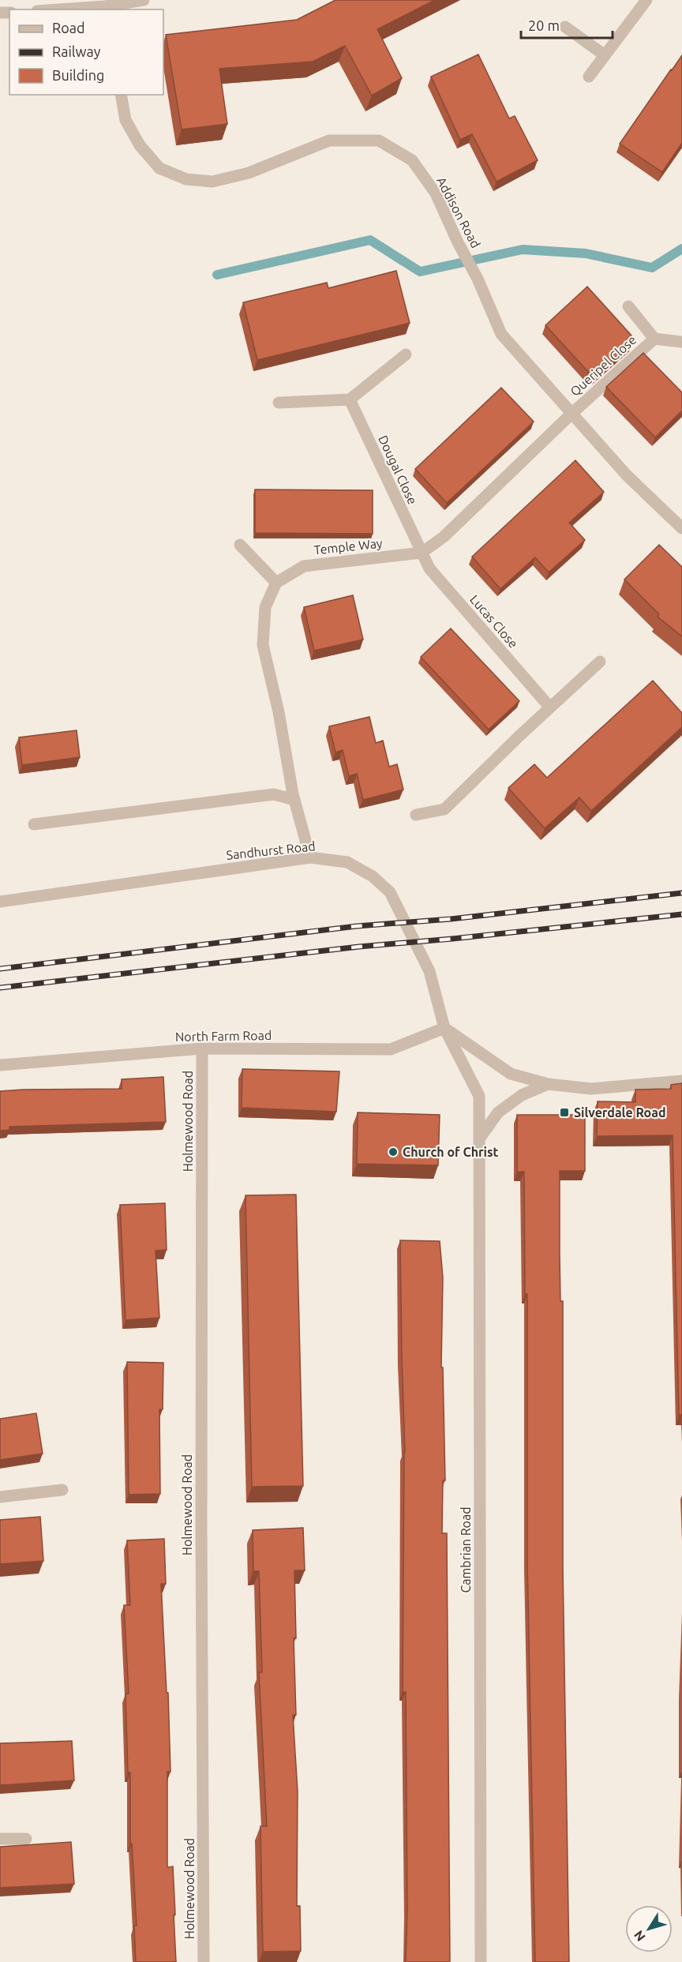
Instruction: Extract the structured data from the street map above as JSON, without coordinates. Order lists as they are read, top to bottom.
{
  "streets": {
    "street": [
      "Addison Road",
      "Queripel Close",
      "Dougal Close",
      "Temple Way",
      "Lucas Close",
      "Sandhurst Road",
      "North Farm Road",
      "Holmewood Road",
      "Cambrian Road"
    ]
  },
  "crossings": [
    ["Addison Road", "Queripel Close"],
    ["Addison Road", "Temple Way"],
    ["Queripel Close", "Temple Way"],
    ["Dougal Close", "Temple Way"],
    ["Dougal Close", "Lucas Close"],
    ["Temple Way", "Lucas Close"],
    ["Sandhurst Road", "North Farm Road"],
    ["Sandhurst Road", "Cambrian Road"],
    ["North Farm Road", "Holmewood Road"],
    ["North Farm Road", "Cambrian Road"]
  ],
  "places": {
    "transit": ["Silverdale Road"],
    "other": ["Church of Christ"]
  },
  "legend": ["Road", "Railway", "Building"],
  "scale_bar": "20 m",
  "north": "bottom left"
}
